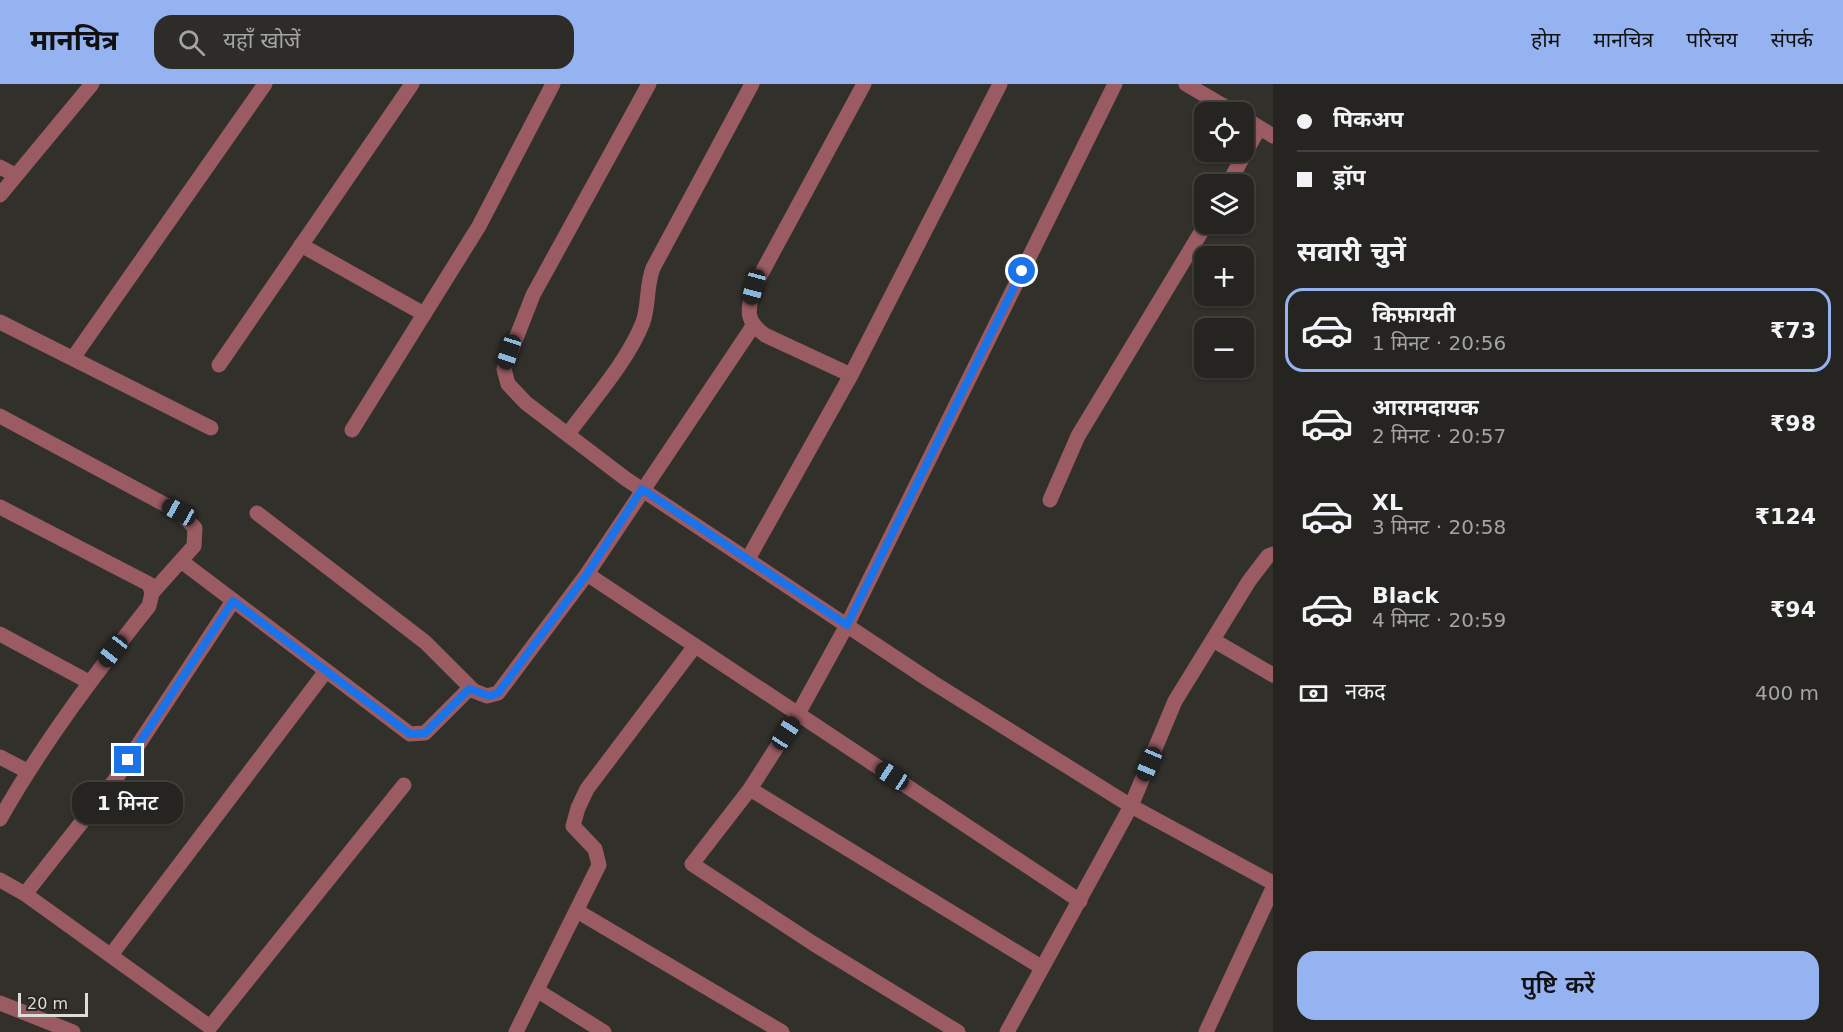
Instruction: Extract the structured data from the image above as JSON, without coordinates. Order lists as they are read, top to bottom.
{
  "scale_bar": "20 m",
  "page": {
    "header": "मानचित्र",
    "search": "यहाँ खोजें",
    "nav": [
      "होम",
      "मानचित्र",
      "परिचय",
      "संपर्क"
    ],
    "banner": ["पिकअप", "ड्रॉप"],
    "map_buttons": ["+", "−"],
    "heading": "सवारी चुनें",
    "list": [
      {
        "name": "किफ़ायती",
        "note": "1 मिनट · 20:56",
        "value": "₹73"
      },
      {
        "name": "आरामदायक",
        "note": "2 मिनट · 20:57",
        "value": "₹98"
      },
      {
        "name": "XL",
        "note": "3 मिनट · 20:58",
        "value": "₹124"
      },
      {
        "name": "Black",
        "note": "4 मिनट · 20:59",
        "value": "₹94"
      }
    ],
    "pay": ["नकद", "400 m"],
    "bubble": "1 मिनट",
    "buttons": "पुष्टि करें",
    "scale": "20 m"
  }
}
